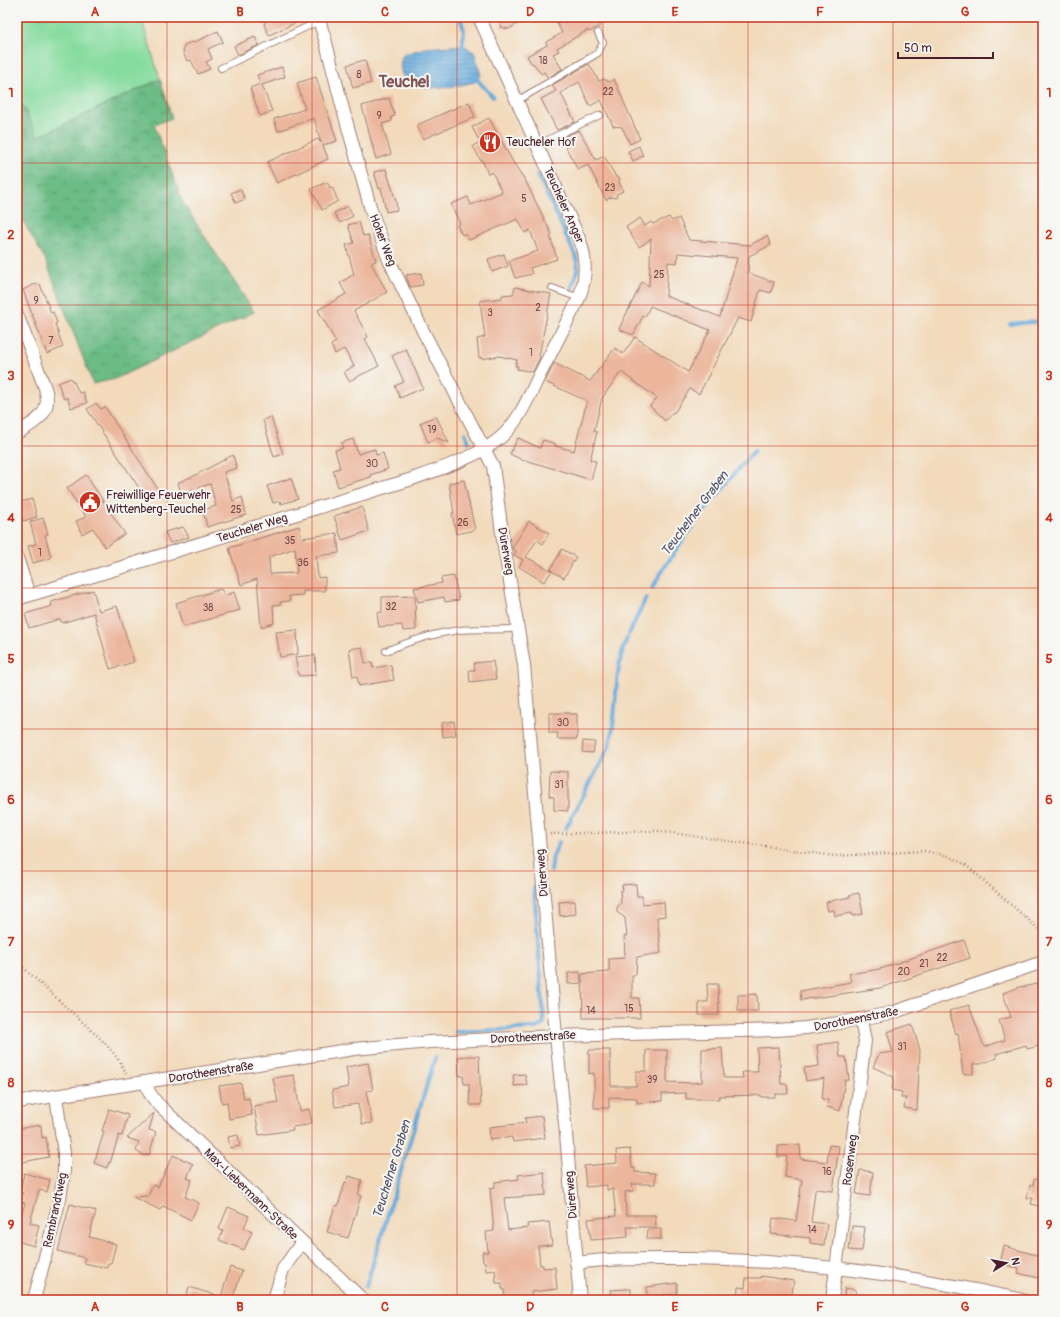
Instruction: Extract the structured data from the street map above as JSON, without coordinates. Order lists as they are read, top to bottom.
{
  "streets": {
    "street": [
      "Teucheler Anger",
      "Hoher Weg",
      "Teucheler Weg",
      "Dürerweg",
      "Dorotheenstraße",
      "Rosenweg",
      "Max-Liebermann-Straße",
      "Rembrandtweg"
    ]
  },
  "crossings": [
    ["Teucheler Anger", "Hoher Weg"],
    ["Teucheler Anger", "Teucheler Weg"],
    ["Teucheler Anger", "Dürerweg"],
    ["Hoher Weg", "Teucheler Weg"],
    ["Hoher Weg", "Dürerweg"],
    ["Teucheler Weg", "Dürerweg"],
    ["Dürerweg", "Dorotheenstraße"],
    ["Dorotheenstraße", "Rosenweg"],
    ["Dorotheenstraße", "Max-Liebermann-Straße"],
    ["Dorotheenstraße", "Rembrandtweg"]
  ],
  "districts": ["Teuchel"],
  "water": ["Teuchelner Graben"],
  "places": {
    "restaurant": ["Teucheler Hof"],
    "public building": ["Freiwillige Feuerwehr Wittenberg-Teuchel"]
  },
  "house_numbers": [
    "18",
    "8",
    "22",
    "9",
    "23",
    "5",
    "25",
    "9",
    "2",
    "3",
    "7",
    "1",
    "19",
    "30",
    "25",
    "26",
    "35",
    "1",
    "36",
    "32",
    "38",
    "30",
    "31",
    "22",
    "21",
    "20",
    "15",
    "14",
    "31",
    "39",
    "16",
    "14"
  ],
  "scale_bar": "50 m",
  "north": "right",
  "grid": {
    "columns": [
      "A",
      "B",
      "C",
      "D",
      "E",
      "F",
      "G"
    ],
    "rows": [
      "1",
      "2",
      "3",
      "4",
      "5",
      "6",
      "7",
      "8",
      "9"
    ]
  }
}
